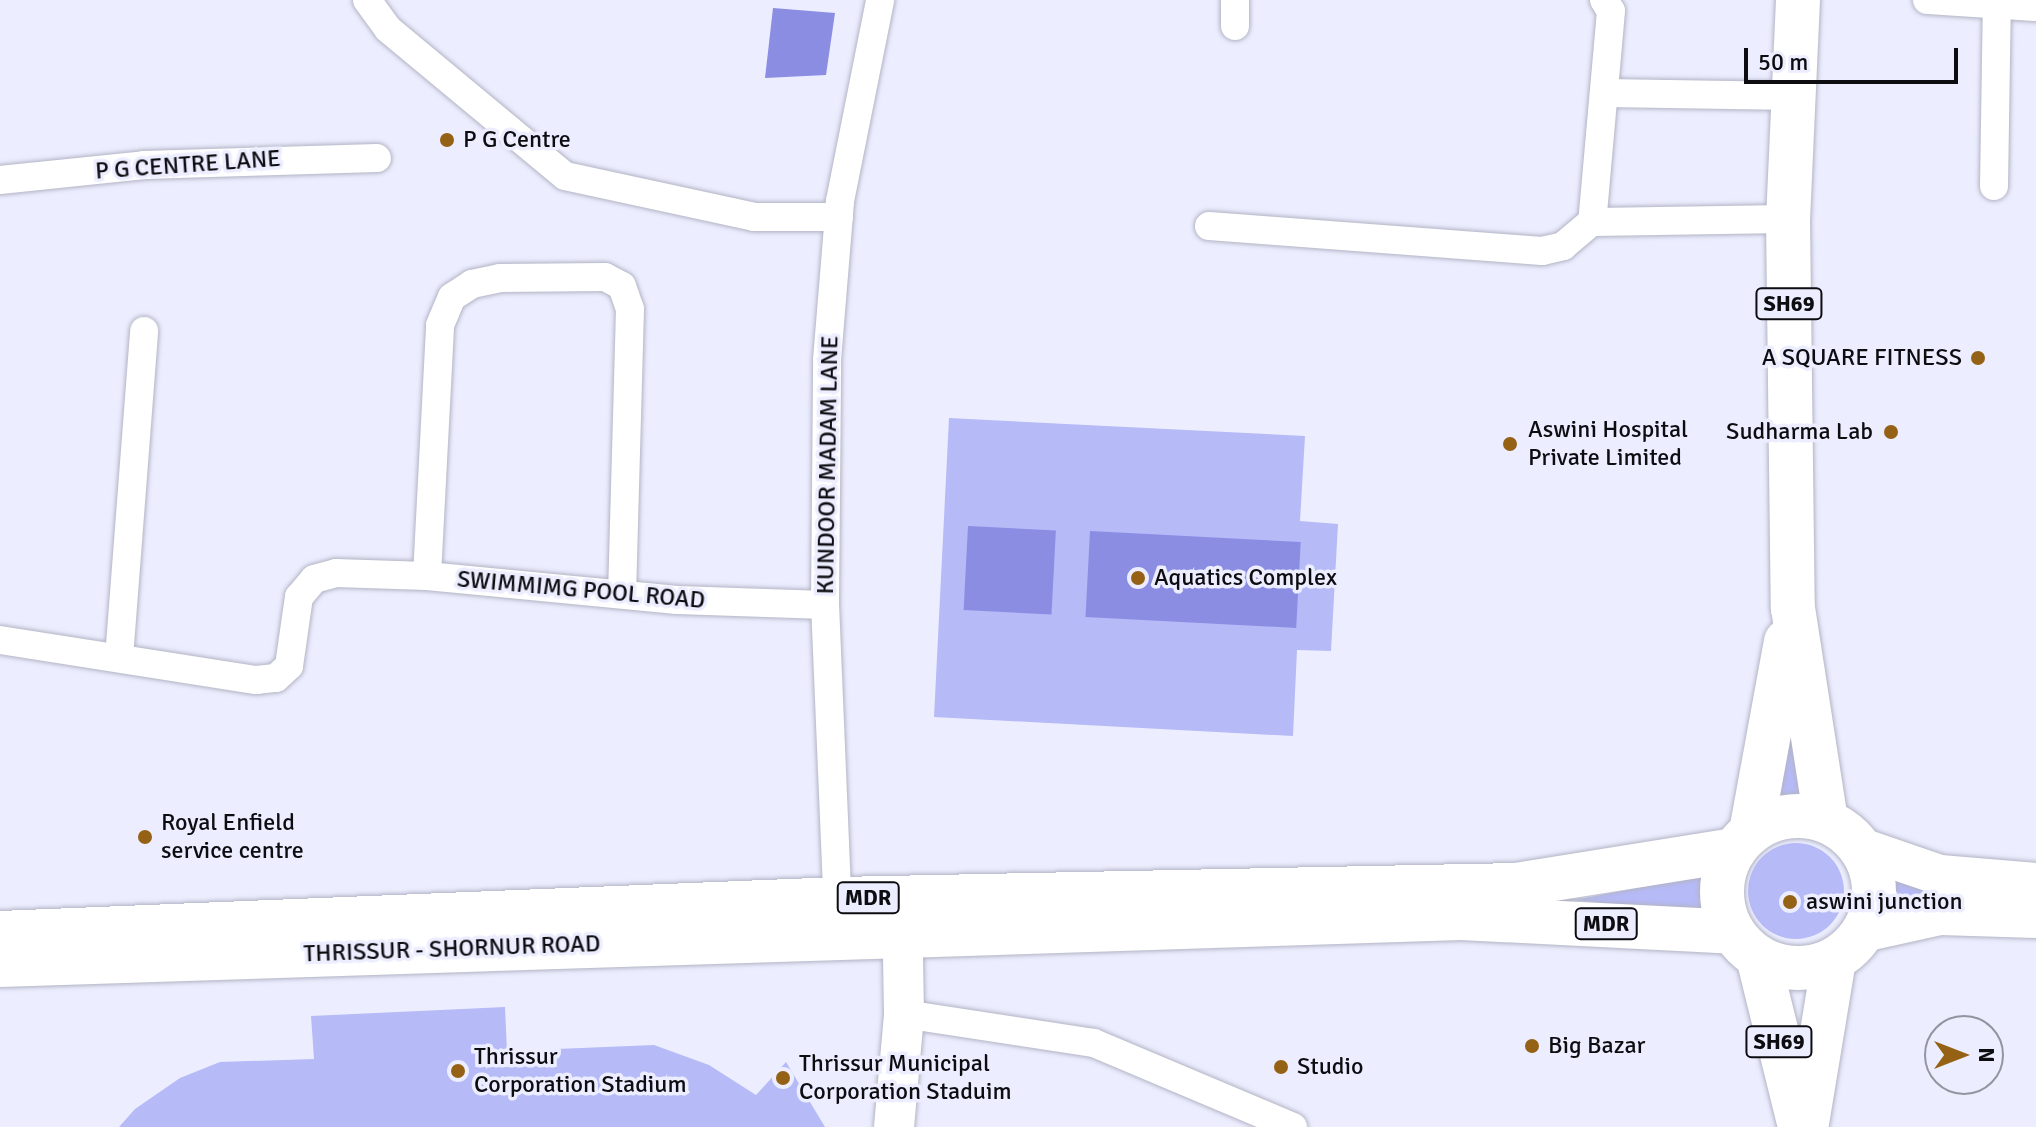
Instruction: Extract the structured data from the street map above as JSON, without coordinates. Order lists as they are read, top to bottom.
{
  "streets": {
    "main road": ["SH69", "MDR", "THRISSUR - SHORNUR ROAD"],
    "street": ["P G CENTRE LANE", "KUNDOOR MADAM LANE", "SWIMMIMG POOL ROAD"]
  },
  "crossings": [
    ["SH69", "MDR"],
    ["KUNDOOR MADAM LANE", "SWIMMIMG POOL ROAD"],
    ["KUNDOOR MADAM LANE", "MDR"],
    ["KUNDOOR MADAM LANE", "THRISSUR - SHORNUR ROAD"],
    ["MDR", "THRISSUR - SHORNUR ROAD"]
  ],
  "places": [
    "P G Centre",
    "A SQUARE FITNESS",
    "Sudharma Lab",
    "Aswini Hospital Private Limited",
    "Aquatics Complex",
    "Royal Enfield service centre",
    "aswini junction",
    "Big Bazar",
    "Studio",
    "Thrissur Corporation Stadium",
    "Thrissur Municipal Corporation Staduim"
  ],
  "scale_bar": "50 m",
  "north": "right"
}
